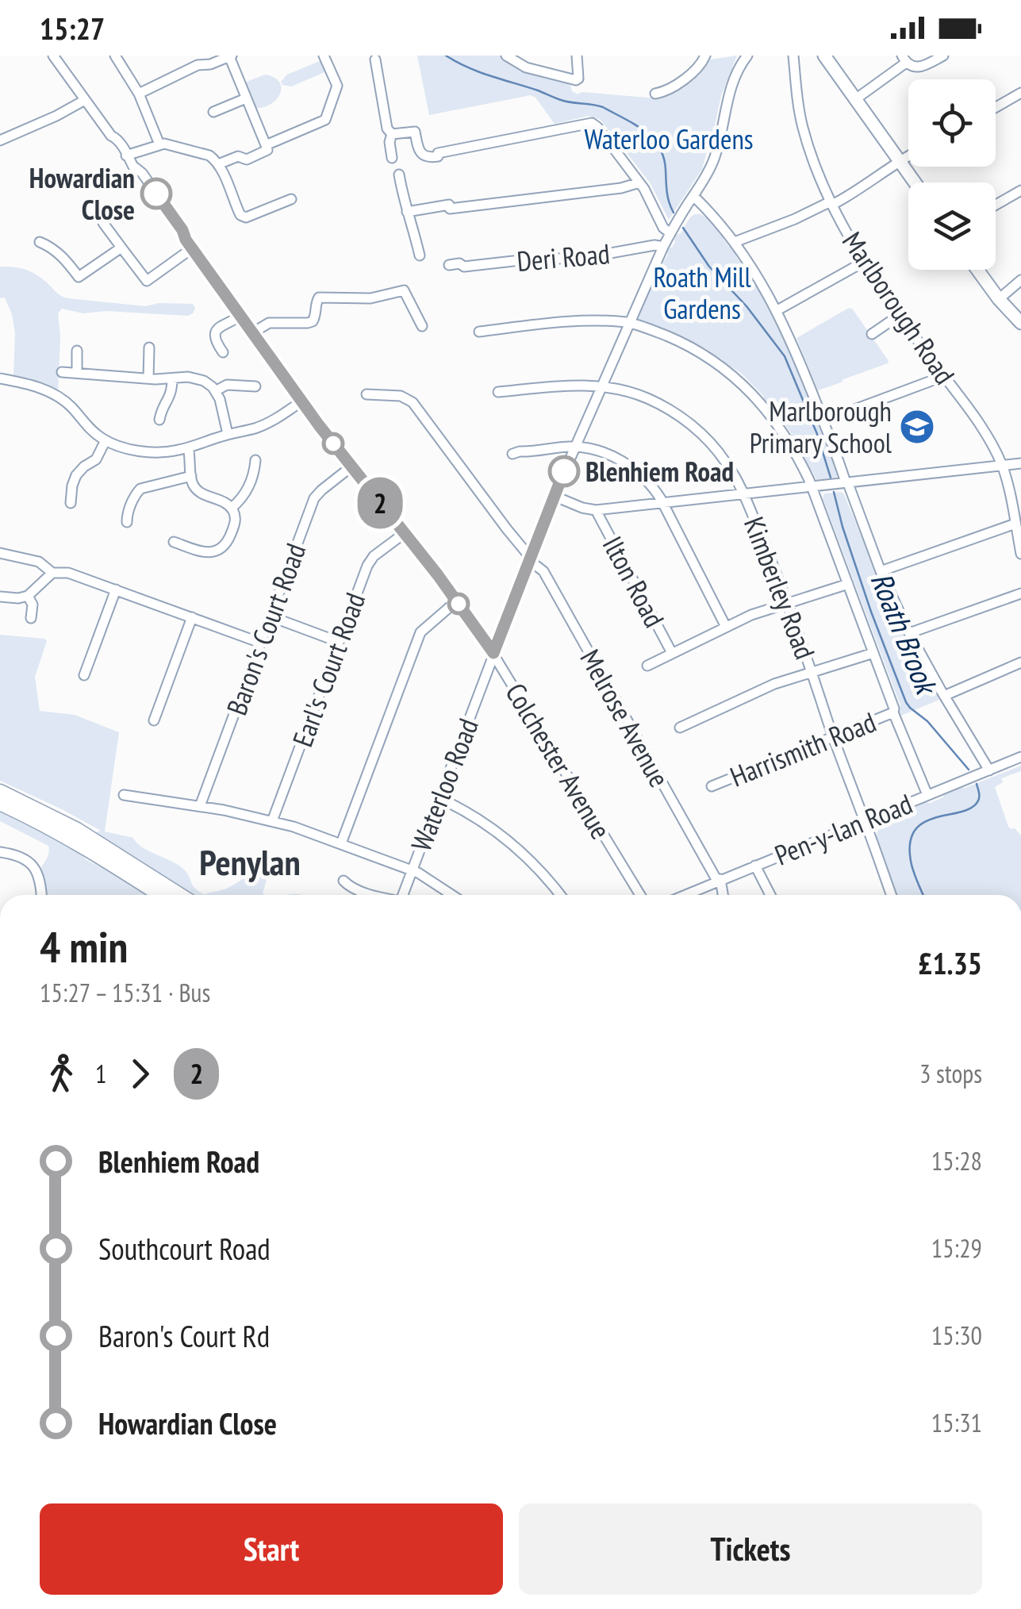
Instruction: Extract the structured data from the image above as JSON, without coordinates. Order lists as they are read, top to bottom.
{
  "streets": {
    "street": [
      "Deri Road",
      "Marlborough Road",
      "Ilton Road",
      "Kimberley Road",
      "Baron's Court Road",
      "Earl's Court Road",
      "Melrose Avenue",
      "Harrismith Road",
      "Colchester Avenue",
      "Waterloo Road",
      "Pen-y-lan Road"
    ]
  },
  "crossings": [
    ["Deri Road", "Waterloo Road"],
    ["Kimberley Road", "Harrismith Road"],
    ["Kimberley Road", "Waterloo Road"],
    ["Kimberley Road", "Pen-y-lan Road"],
    ["Baron's Court Road", "Colchester Avenue"],
    ["Earl's Court Road", "Colchester Avenue"],
    ["Melrose Avenue", "Waterloo Road"],
    ["Melrose Avenue", "Pen-y-lan Road"],
    ["Colchester Avenue", "Waterloo Road"]
  ],
  "districts": ["Penylan"],
  "water": ["Roath Brook"],
  "parks": ["Waterloo Gardens", "Roath Mill Gardens"],
  "places": {
    "other": ["Howardian Close", "Blenhiem Road"],
    "school or university": ["Marlborough Primary School"]
  },
  "lines": ["bus line 2"],
  "page": {
    "status": "15:27",
    "on_map": "2",
    "heading": ["4 min", "15:27 – 15:31 · Bus", "£1.35"],
    "legs": ["1", "2", "3 stops"],
    "list": [
      {
        "name": "Blenhiem Road",
        "value": "15:28"
      },
      {
        "name": "Southcourt Road",
        "value": "15:29"
      },
      {
        "name": "Baron's Court Rd",
        "value": "15:30"
      },
      {
        "name": "Howardian Close",
        "value": "15:31"
      }
    ],
    "buttons": ["Start", "Tickets"]
  }
}
